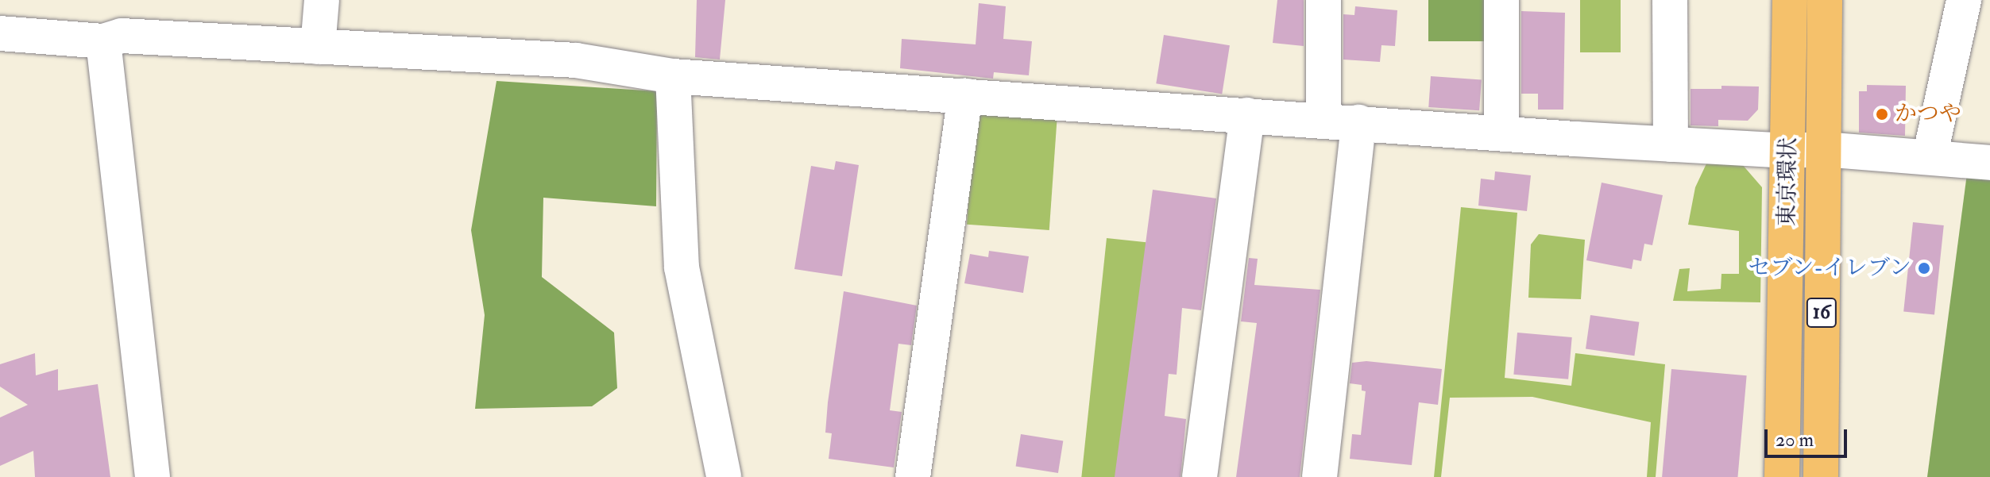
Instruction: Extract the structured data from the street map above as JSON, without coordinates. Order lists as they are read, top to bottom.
{
  "streets": {
    "highway": ["東京環状", "16"]
  },
  "places": ["かつや", "セブン-イレブン"],
  "scale_bar": "20 m"
}
